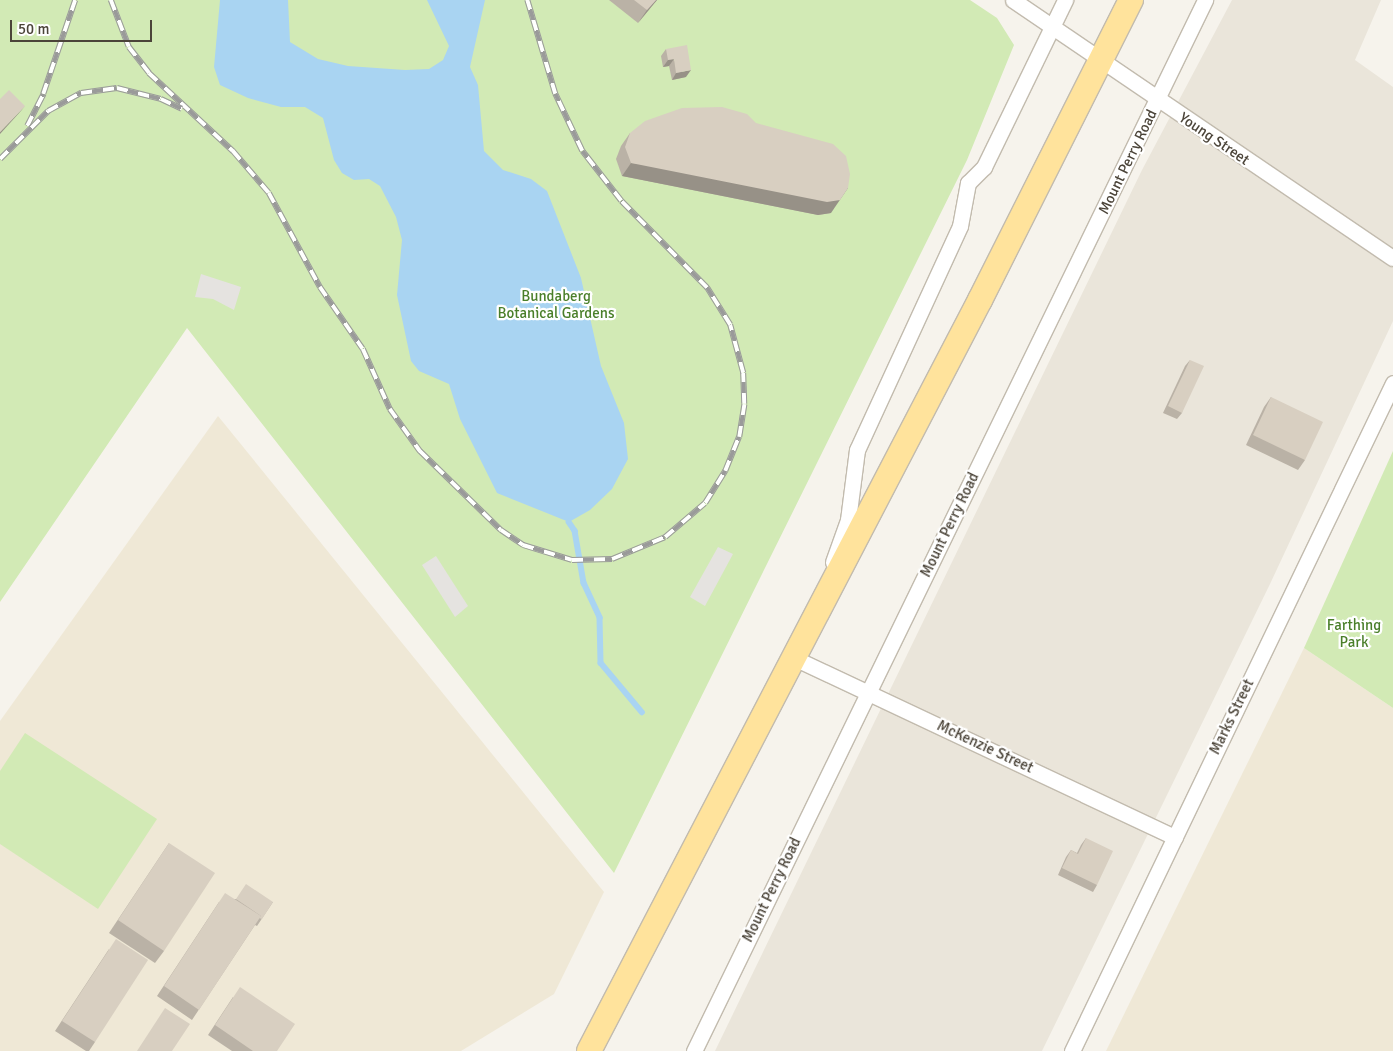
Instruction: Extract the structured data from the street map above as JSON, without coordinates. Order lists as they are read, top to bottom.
{
  "streets": {
    "street": [
      "Young Street",
      "Mount Perry Road",
      "Marks Street",
      "McKenzie Street"
    ]
  },
  "crossings": [
    ["Young Street", "Mount Perry Road"],
    ["Mount Perry Road", "McKenzie Street"],
    ["Marks Street", "McKenzie Street"]
  ],
  "parks": ["Bundaberg Botanical Gardens", "Farthing Park"],
  "scale_bar": "50 m"
}
